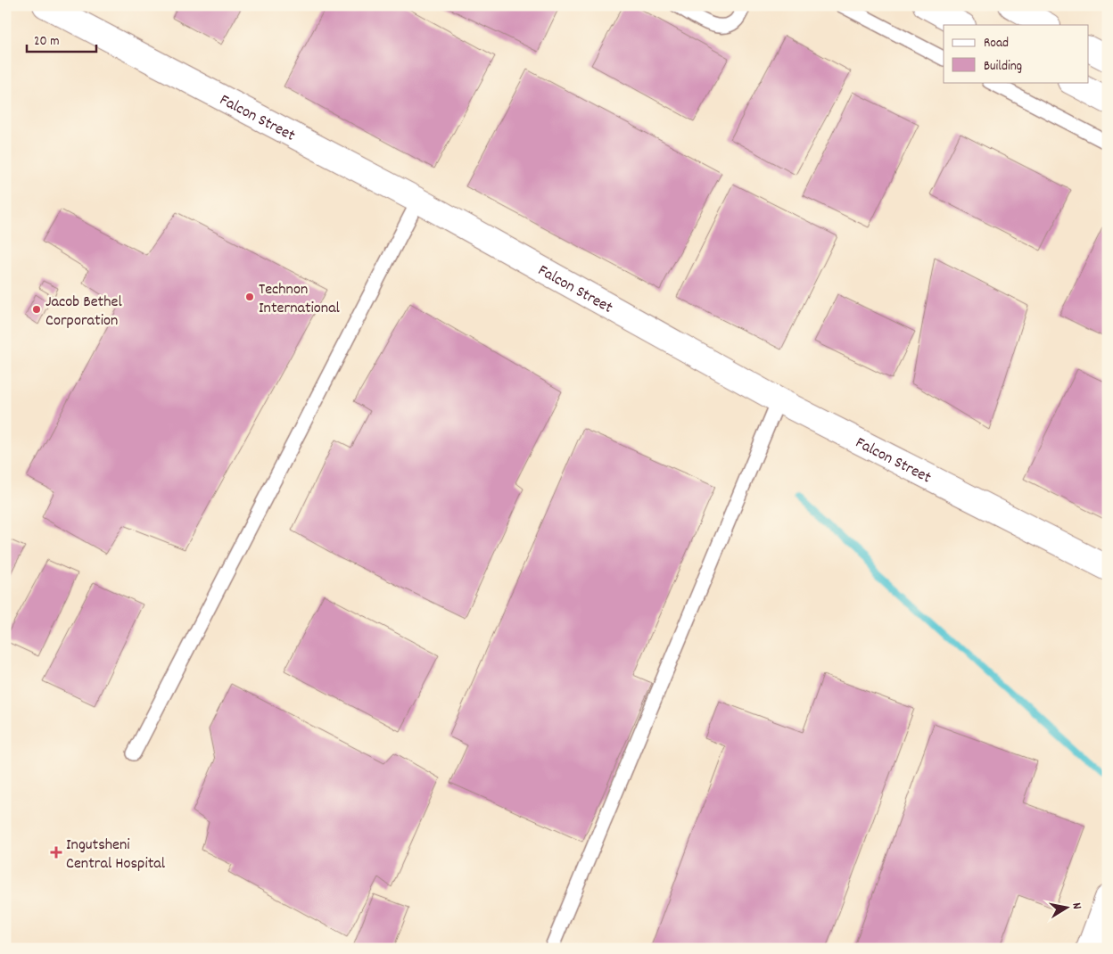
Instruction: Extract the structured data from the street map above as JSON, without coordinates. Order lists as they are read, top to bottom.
{
  "streets": {
    "main road": ["Falcon Street"]
  },
  "places": {
    "other": ["Technon International", "Jacob Bethel Corporation"],
    "health": ["Ingutsheni Central Hospital"]
  },
  "legend": ["Road", "Building"],
  "scale_bar": "20 m",
  "north": "right"
}
